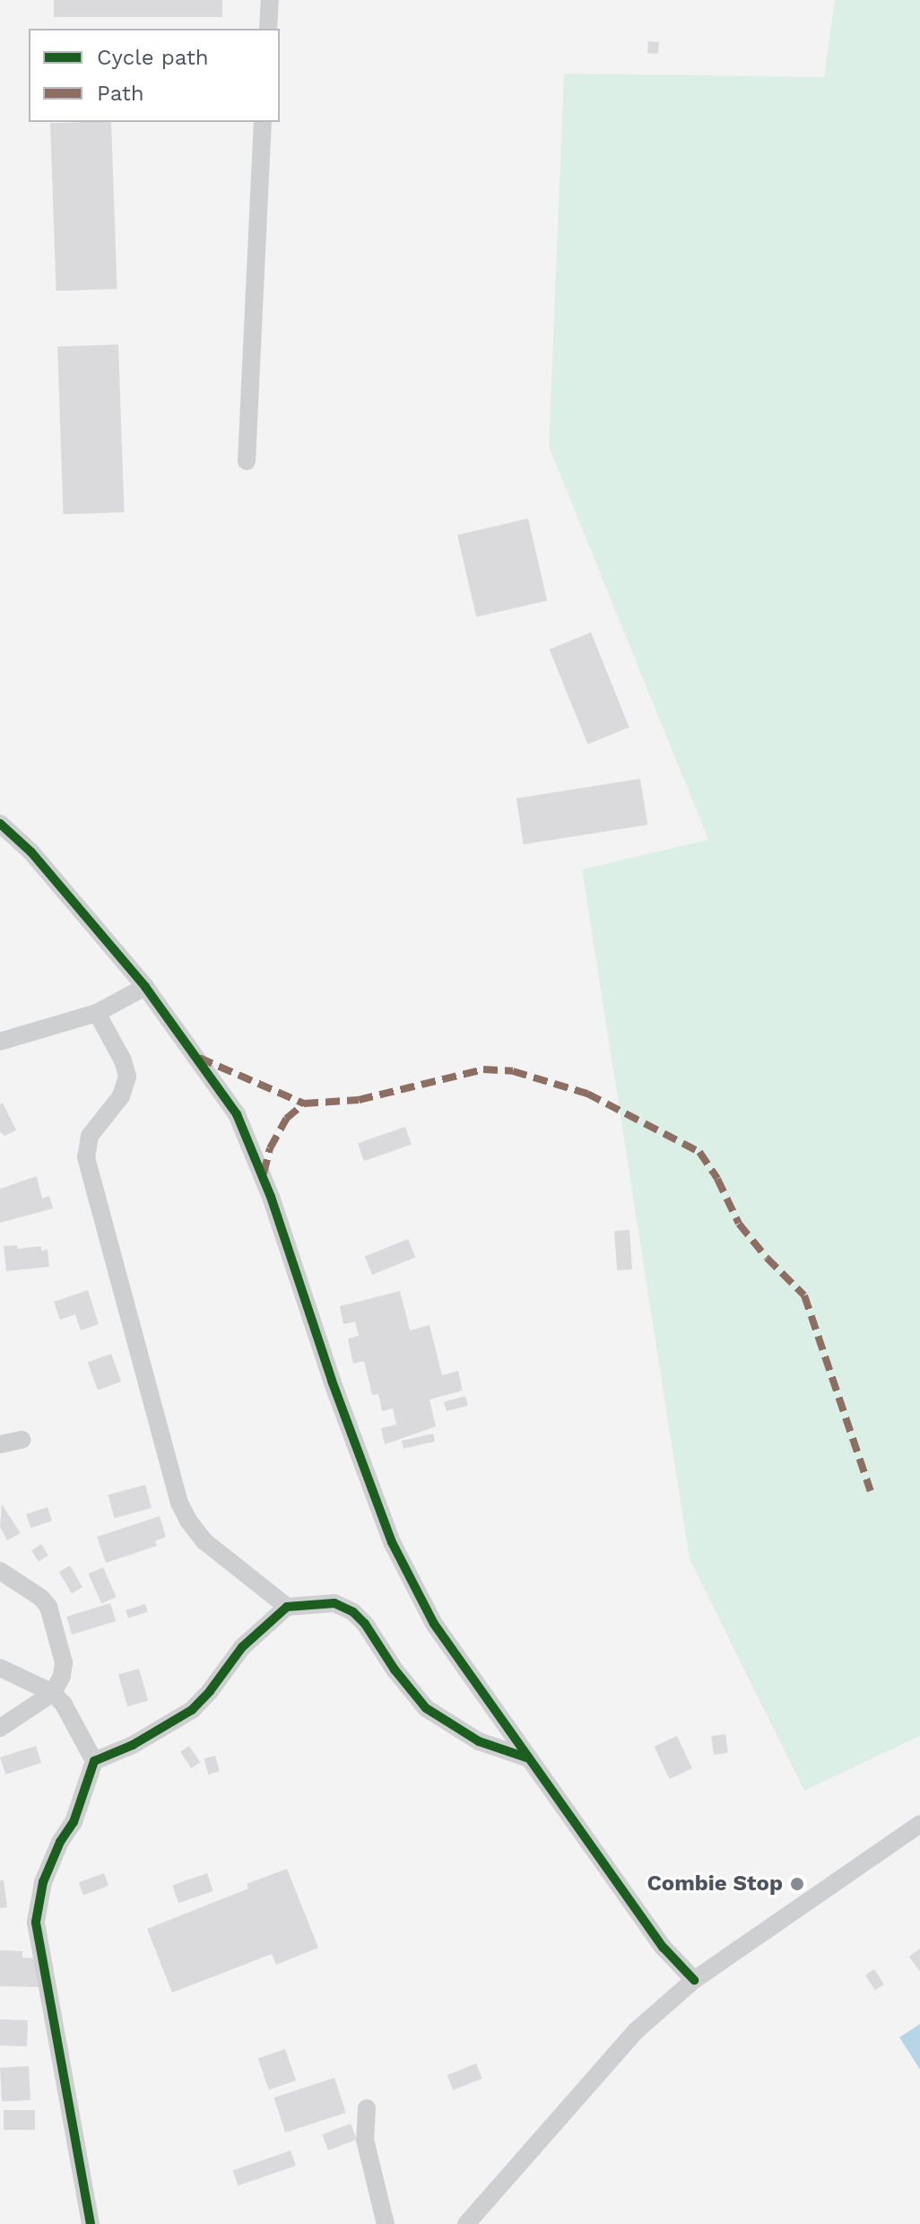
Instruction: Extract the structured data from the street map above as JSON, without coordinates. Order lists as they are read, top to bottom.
{
  "places": ["Combie Stop"],
  "legend": ["Cycle path", "Path"]
}
